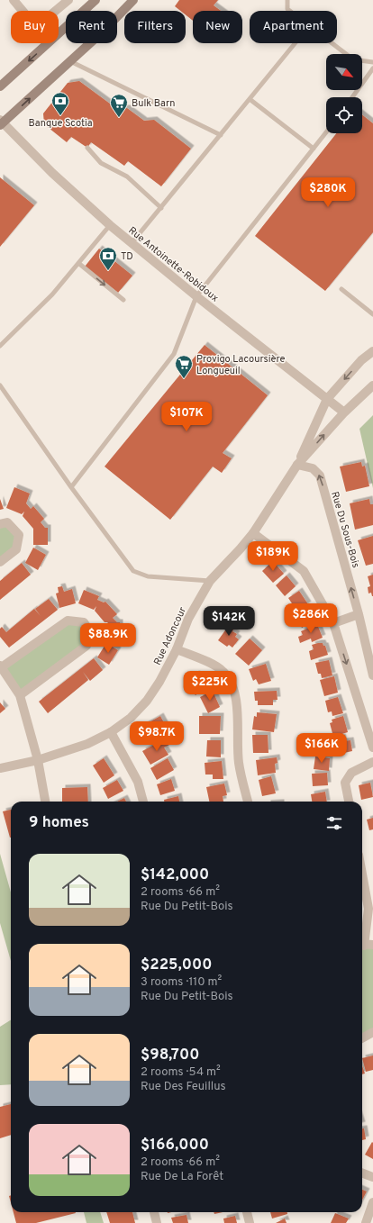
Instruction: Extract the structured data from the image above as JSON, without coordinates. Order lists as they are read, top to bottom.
{
  "streets": {
    "street": ["Rue Antoinette-Robidoux", "Rue Du Sous-Bois", "Rue Adoncour"]
  },
  "crossings": [
    ["Rue Antoinette-Robidoux", "Rue Adoncour"],
    ["Rue Du Sous-Bois", "Rue Adoncour"]
  ],
  "places": {
    "bank": ["Banque Scotia", "TD"],
    "supermarket": ["Bulk Barn", "Provigo Lacoursière Longueuil"]
  },
  "north": "bottom right",
  "page": {
    "chip": [
      "Buy",
      "Rent",
      "Filters",
      "New",
      "Apartment"
    ],
    "price": [
      "$280K",
      "$107K",
      "$189K",
      "$286K",
      "$142K",
      "$88.9K",
      "$225K",
      "$98.7K",
      "$166K"
    ],
    "heading": "9 homes",
    "list": [
      {
        "name": "$142,000",
        "note": "2 rooms · 66 m² · Rue Du Petit-Bois"
      },
      {
        "name": "$225,000",
        "note": "3 rooms · 110 m² · Rue Du Petit-Bois"
      },
      {
        "name": "$98,700",
        "note": "2 rooms · 54 m² · Rue Des Feuillus"
      },
      {
        "name": "$166,000",
        "note": "2 rooms · 66 m² · Rue De La Forêt"
      }
    ]
  }
}
